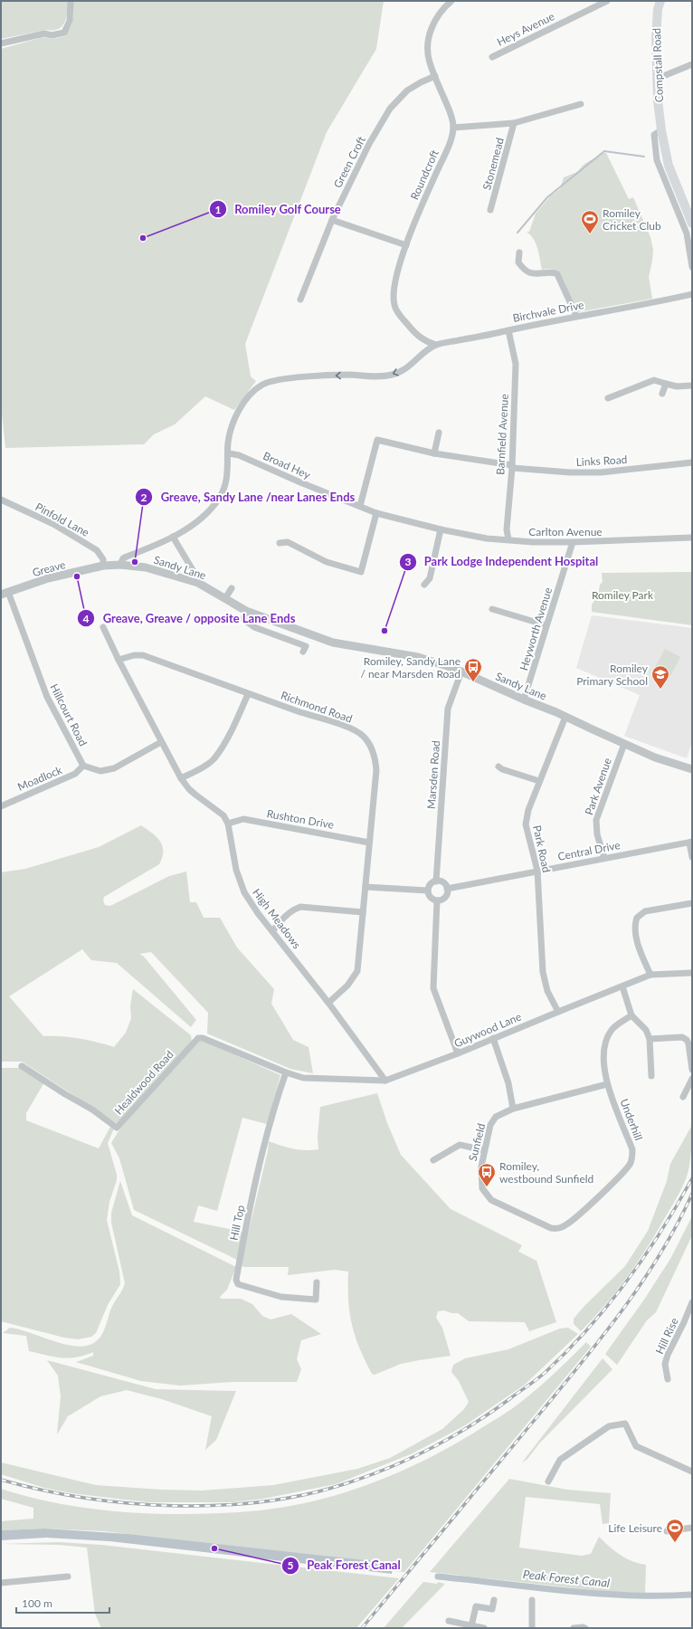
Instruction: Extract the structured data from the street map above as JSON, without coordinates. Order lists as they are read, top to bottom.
{
  "streets": {
    "main road": ["Compstall Road"],
    "street": [
      "Heys Avenue",
      "Green Croft",
      "Stonemead",
      "Roundcroft",
      "Birchvale Drive",
      "Barnfield Avenue",
      "Links Road",
      "Broad Hey",
      "Pinfold Lane",
      "Carlton Avenue",
      "Sandy Lane",
      "Greave",
      "Heyworth Avenue",
      "Richmond Road",
      "Hillcourt Road",
      "Marsden Road",
      "Moadlock",
      "Park Avenue",
      "Rushton Drive",
      "Park Road",
      "Central Drive",
      "High Meadows",
      "Guywood Lane",
      "Healdwood Road",
      "Underhill",
      "Sunfield",
      "Hill Top",
      "Hill Rise"
    ]
  },
  "crossings": [
    ["Green Croft", "Roundcroft"],
    ["Roundcroft", "Birchvale Drive"],
    ["Birchvale Drive", "Barnfield Avenue"],
    ["Birchvale Drive", "Broad Hey"],
    ["Barnfield Avenue", "Links Road"],
    ["Barnfield Avenue", "Carlton Avenue"],
    ["Links Road", "Broad Hey"],
    ["Broad Hey", "Carlton Avenue"],
    ["Pinfold Lane", "Sandy Lane"],
    ["Pinfold Lane", "Greave"],
    ["Carlton Avenue", "Heyworth Avenue"],
    ["Sandy Lane", "Greave"],
    ["Sandy Lane", "Heyworth Avenue"],
    ["Sandy Lane", "Marsden Road"],
    ["Sandy Lane", "Park Avenue"],
    ["Sandy Lane", "Park Road"],
    ["Greave", "Hillcourt Road"],
    ["Richmond Road", "Rushton Drive"],
    ["Richmond Road", "High Meadows"],
    ["Hillcourt Road", "Moadlock"],
    ["Marsden Road", "Central Drive"],
    ["Park Avenue", "Central Drive"],
    ["Rushton Drive", "High Meadows"],
    ["Park Road", "Central Drive"],
    ["Park Road", "Guywood Lane"],
    ["High Meadows", "Guywood Lane"],
    ["Guywood Lane", "Healdwood Road"],
    ["Guywood Lane", "Hill Top"],
    ["Healdwood Road", "Hill Top"],
    ["Underhill", "Sunfield"]
  ],
  "one_way": ["Birchvale Drive"],
  "water": ["Peak Forest Canal"],
  "parks": ["Romiley Park"],
  "places": {
    "sports": ["Romiley Cricket Club", "Life Leisure"],
    "other": [
      "Romiley Golf Course",
      "Greave, Sandy Lane /near Lanes Ends",
      "Greave, Greave / opposite Lane Ends",
      "Park Lodge Independent Hospital",
      "Peak Forest Canal"
    ],
    "bus stop": ["Romiley, Sandy Lane / near Marsden Road", "Romiley, westbound Sunfield"],
    "school or university": ["Romiley Primary School"]
  },
  "scale_bar": "100 m"
}
